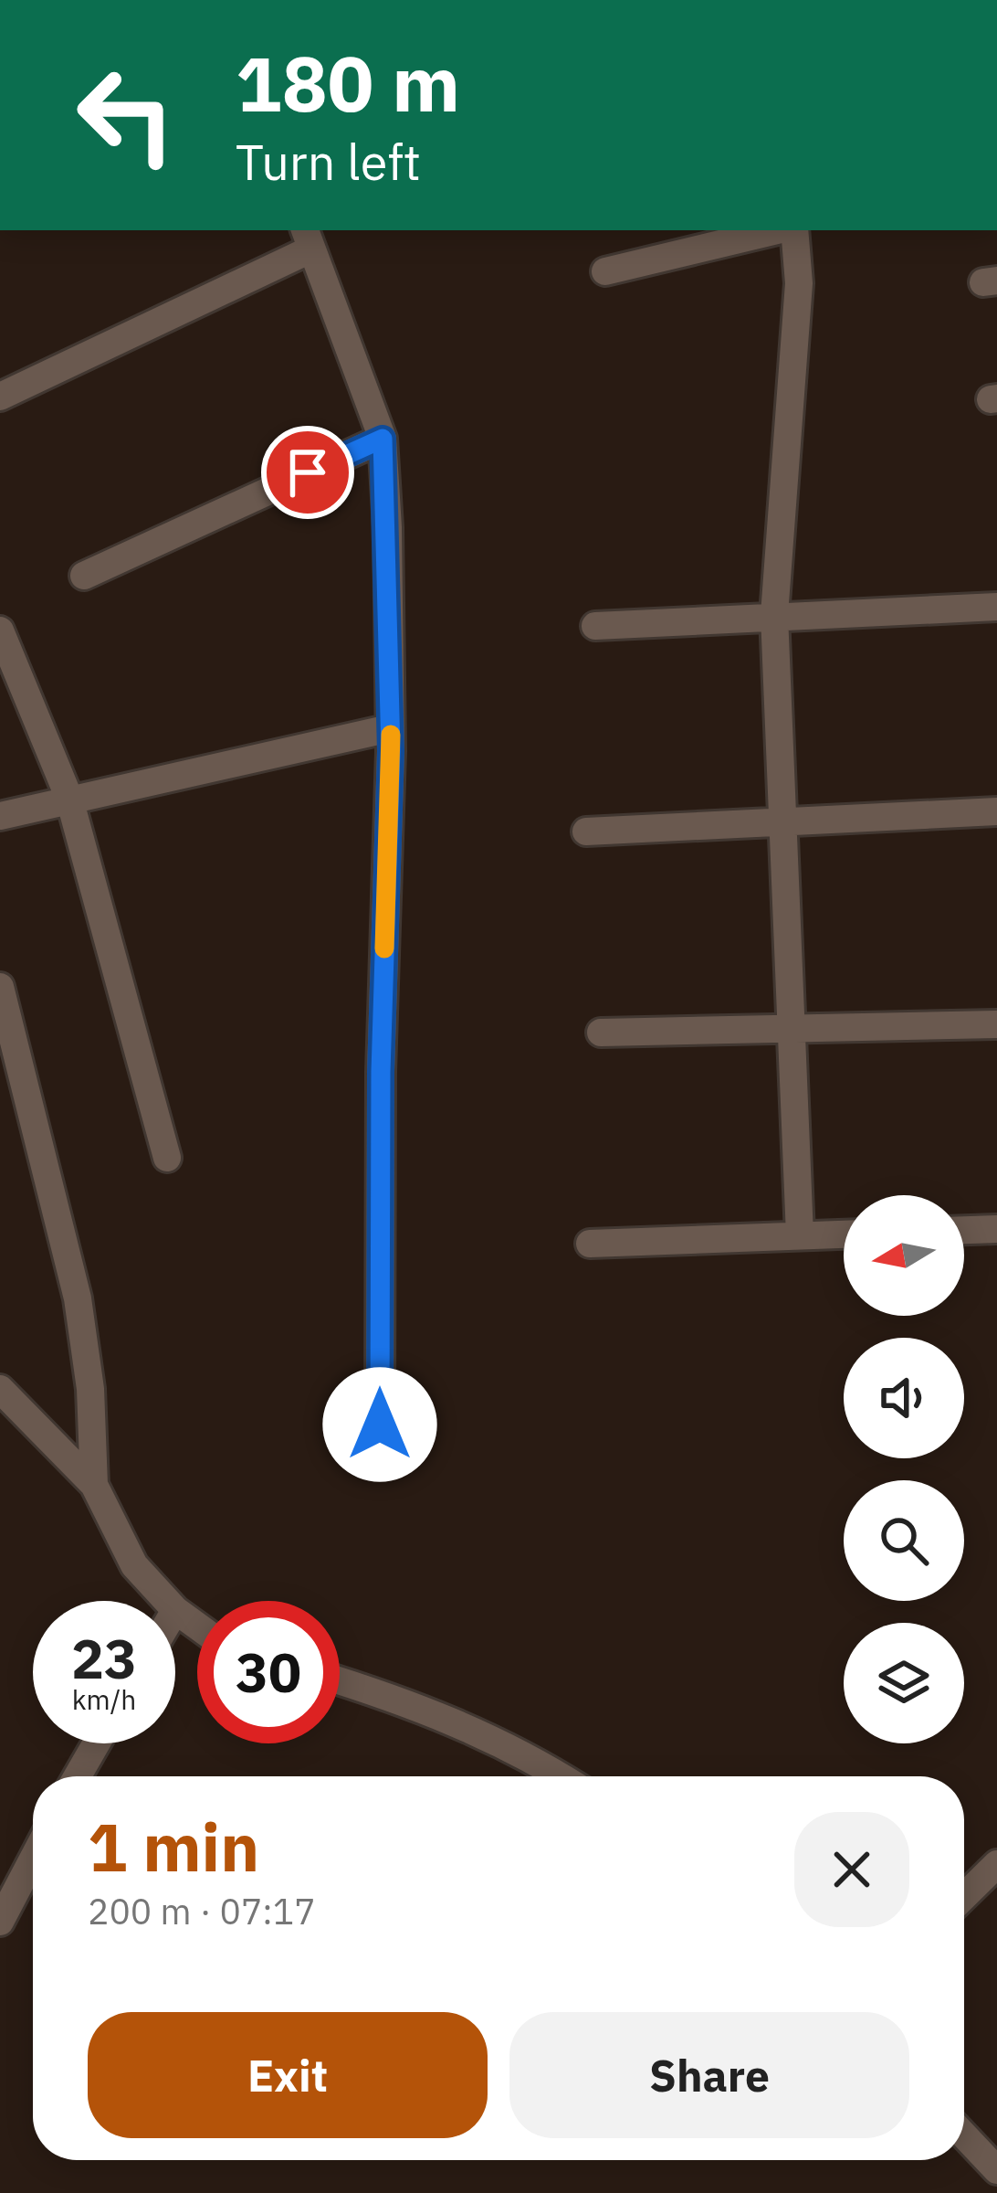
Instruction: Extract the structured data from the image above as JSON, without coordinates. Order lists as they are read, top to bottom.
{
  "north": "left",
  "page": {
    "turn": ["180 m", "Turn left"],
    "speed": "23 km/h",
    "limit": "30",
    "heading": ["1 min", "200 m · 07:17"],
    "buttons": ["Exit", "Share"]
  }
}
